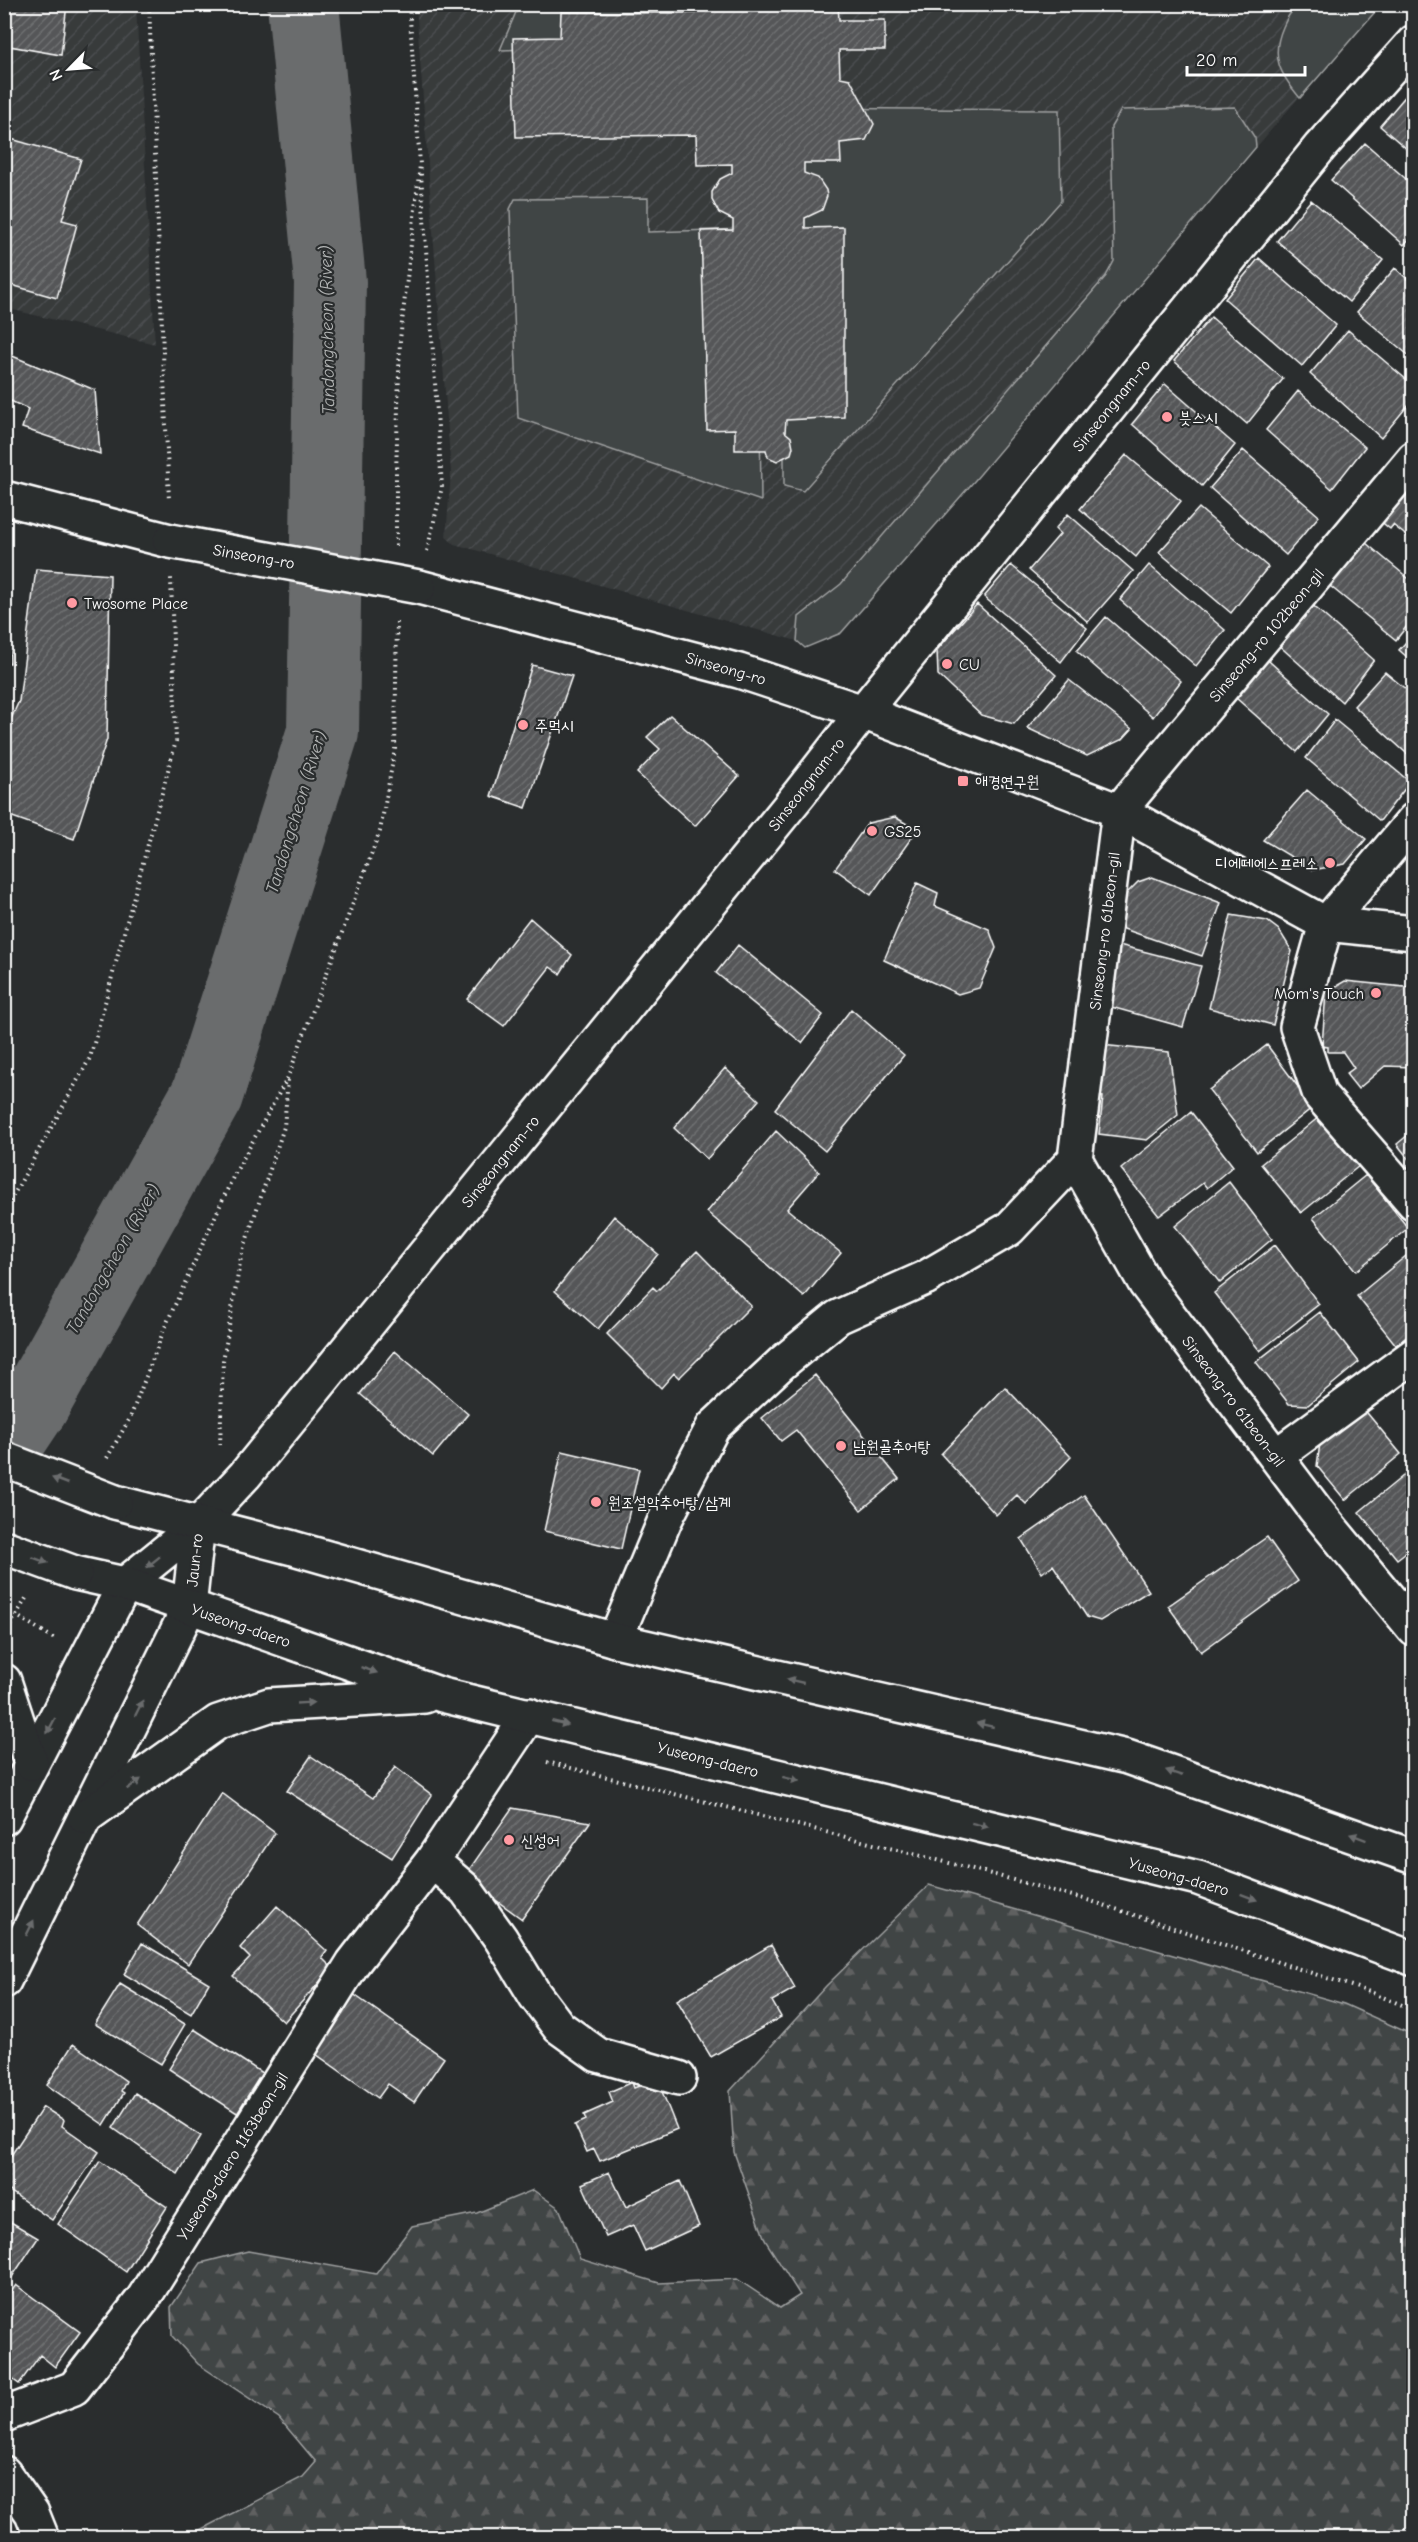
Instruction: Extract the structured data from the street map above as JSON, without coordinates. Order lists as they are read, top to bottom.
{
  "streets": {
    "street": [
      "Sinseongnam-ro",
      "Sinseong-ro",
      "Sinseong-ro 102beon-gil",
      "Sinseong-ro 61beon-gil",
      "Jaun-ro",
      "Yuseong-daero",
      "Yuseong-daero 1163beon-gil"
    ]
  },
  "crossings": [
    ["Sinseongnam-ro", "Sinseong-ro"],
    ["Sinseongnam-ro", "Jaun-ro"],
    ["Sinseong-ro", "Sinseong-ro 102beon-gil"],
    ["Sinseong-ro", "Sinseong-ro 61beon-gil"],
    ["Sinseong-ro 102beon-gil", "Sinseong-ro 61beon-gil"],
    ["Jaun-ro", "Yuseong-daero"],
    ["Yuseong-daero", "Yuseong-daero 1163beon-gil"]
  ],
  "water": ["Tandongcheon (River)"],
  "places": {
    "other": [
      "븟스시",
      "Twosome Place",
      "CU",
      "주먹시",
      "GS25",
      "디에떼에스프레소",
      "Mom's Touch",
      "남원골추어탕",
      "원조설악추어탕/삼계",
      "신성어"
    ],
    "transit": ["애경연구원"]
  },
  "scale_bar": "20 m",
  "north": "bottom left"
}
